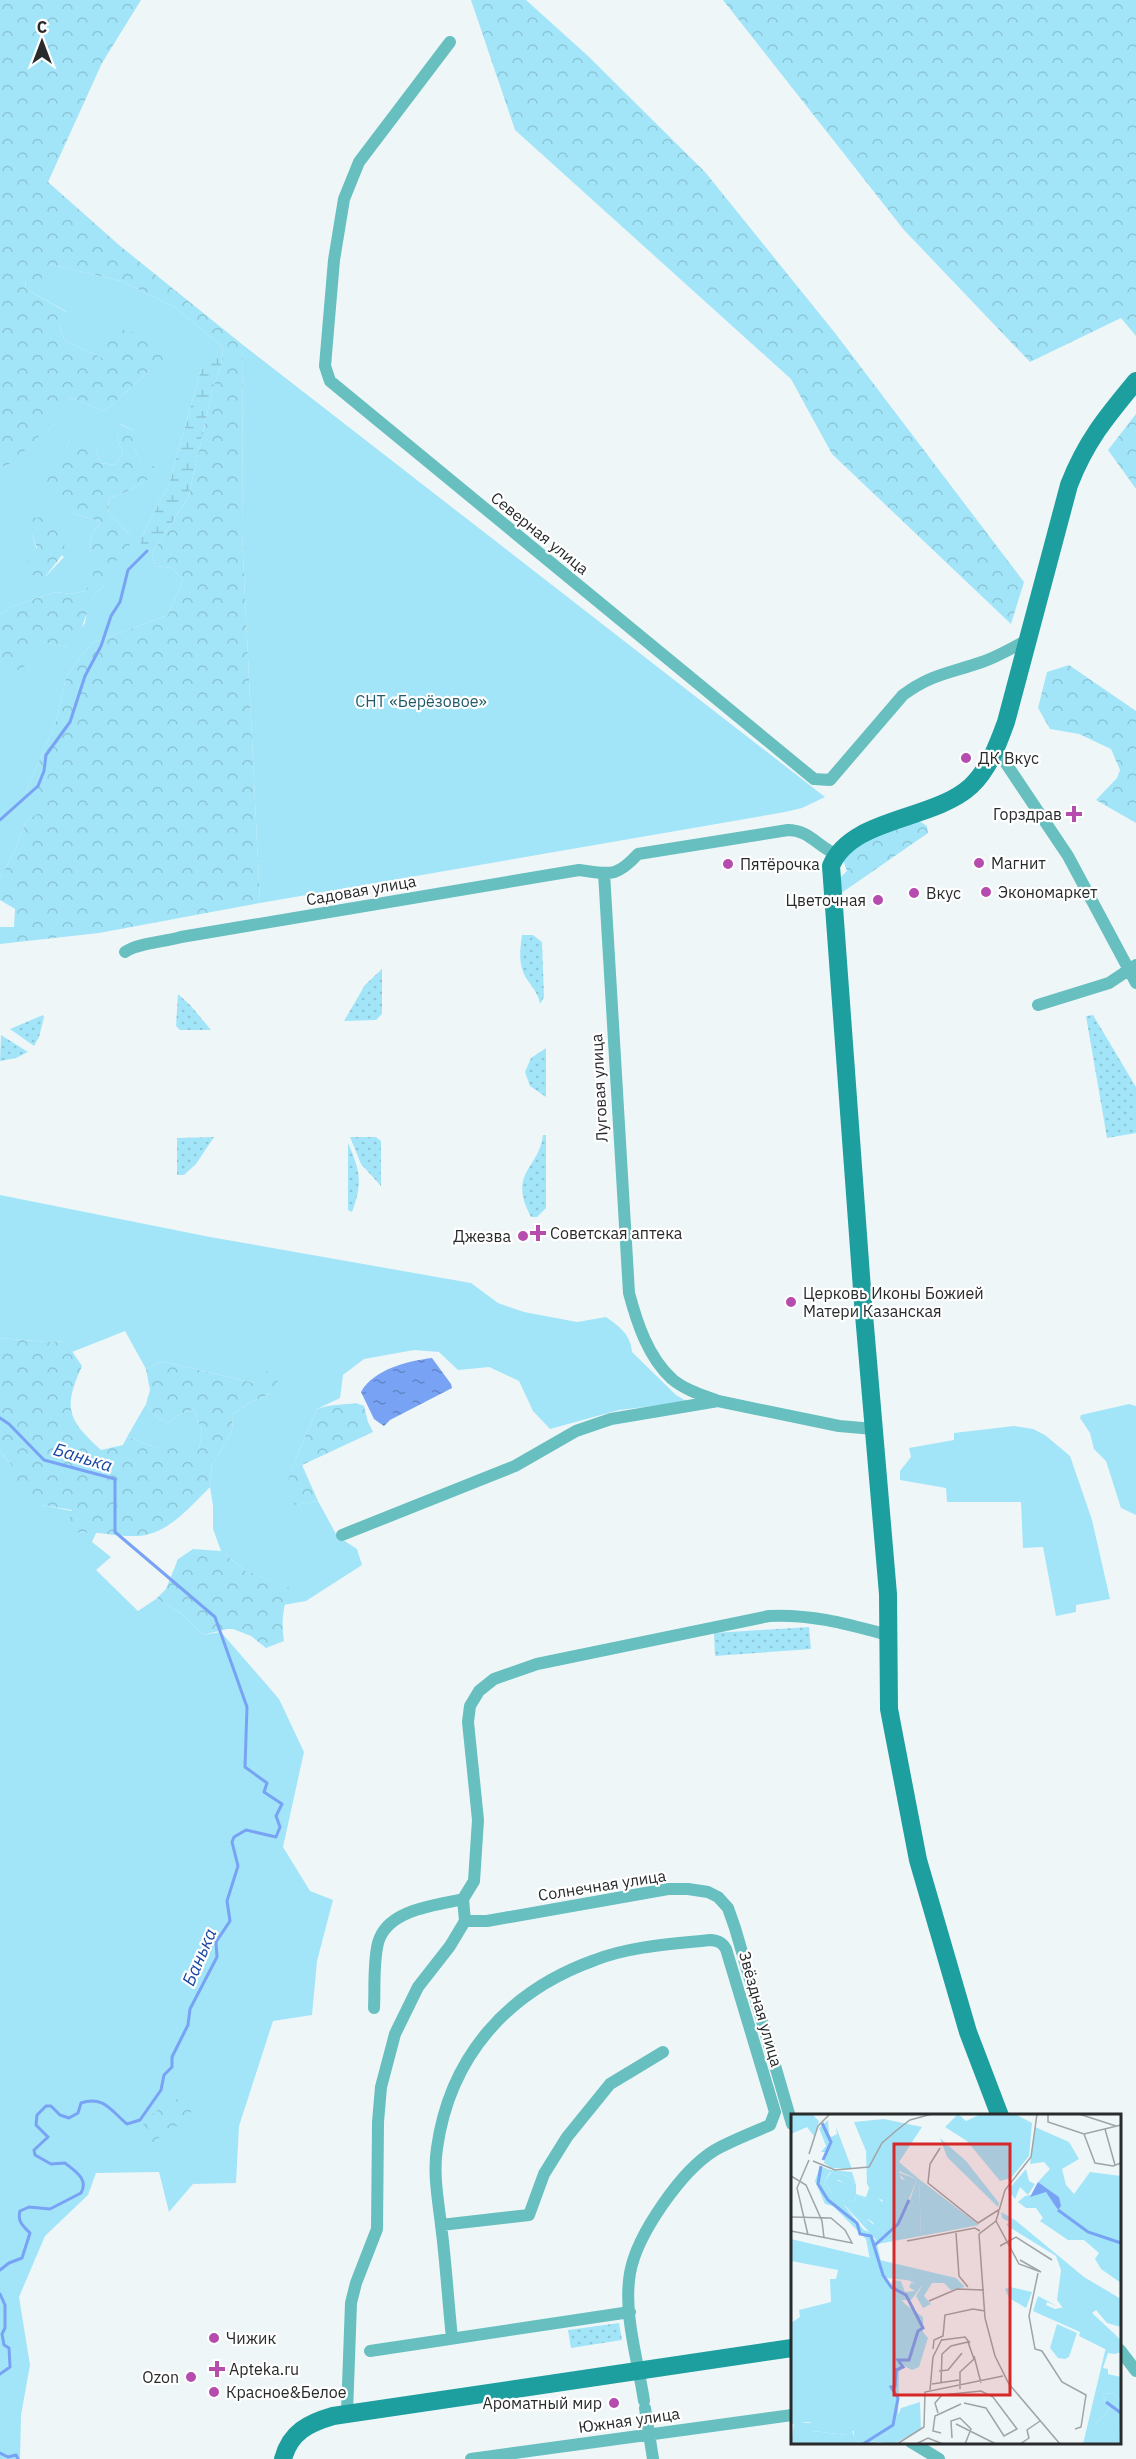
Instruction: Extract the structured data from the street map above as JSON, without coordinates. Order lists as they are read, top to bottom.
{
  "streets": {
    "street": [
      "Северная улица",
      "Садовая улица",
      "Луговая улица",
      "Солнечная улица",
      "Звёздная улица",
      "Южная улица"
    ]
  },
  "crossings": [
    ["Садовая улица", "Луговая улица"]
  ],
  "water": ["Банька"],
  "parks": ["СНТ «Берёзовое»"],
  "places": {
    "other": [
      "ДК Вкус",
      "Магнит",
      "Пятёрочка",
      "Экономаркет",
      "Вкус",
      "Цветочная",
      "Джезва",
      "Церковь Иконы Божией Матери Казанская",
      "Чижик",
      "Ozon",
      "Красное&Белое",
      "Ароматный мир"
    ],
    "health": ["Горздрав", "Советская аптека", "Apteka.ru"]
  },
  "north": "top"
}
